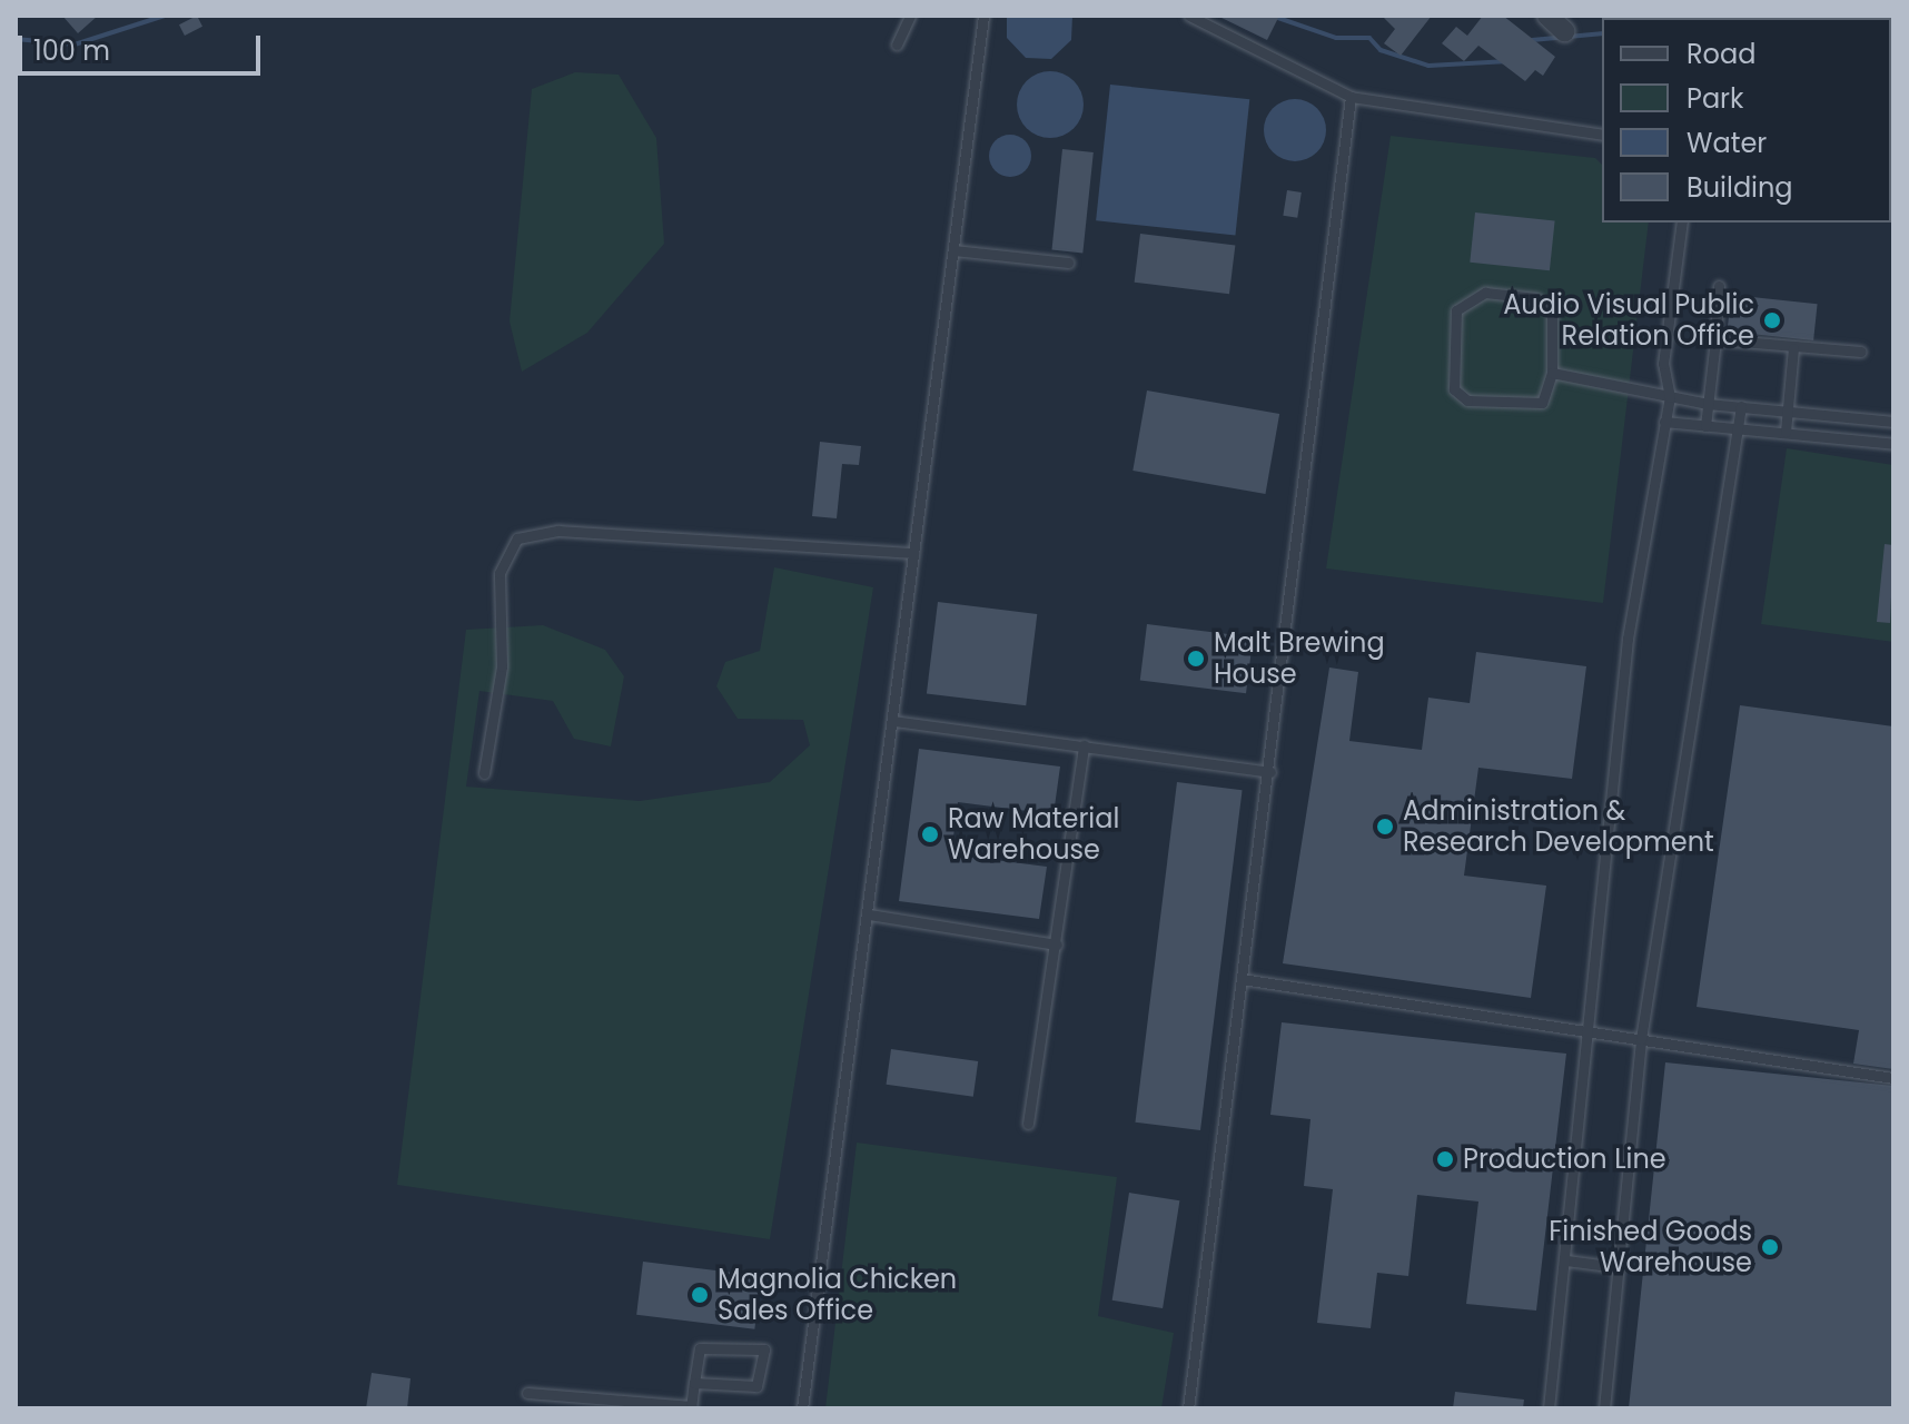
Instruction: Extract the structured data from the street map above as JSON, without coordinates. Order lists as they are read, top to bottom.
{
  "places": [
    "Audio Visual Public Relation Office",
    "Malt Brewing House",
    "Administration & Research Development",
    "Raw Material Warehouse",
    "Production Line",
    "Finished Goods Warehouse",
    "Magnolia Chicken Sales Office"
  ],
  "legend": [
    "Road",
    "Park",
    "Water",
    "Building"
  ],
  "scale_bar": "100 m"
}
